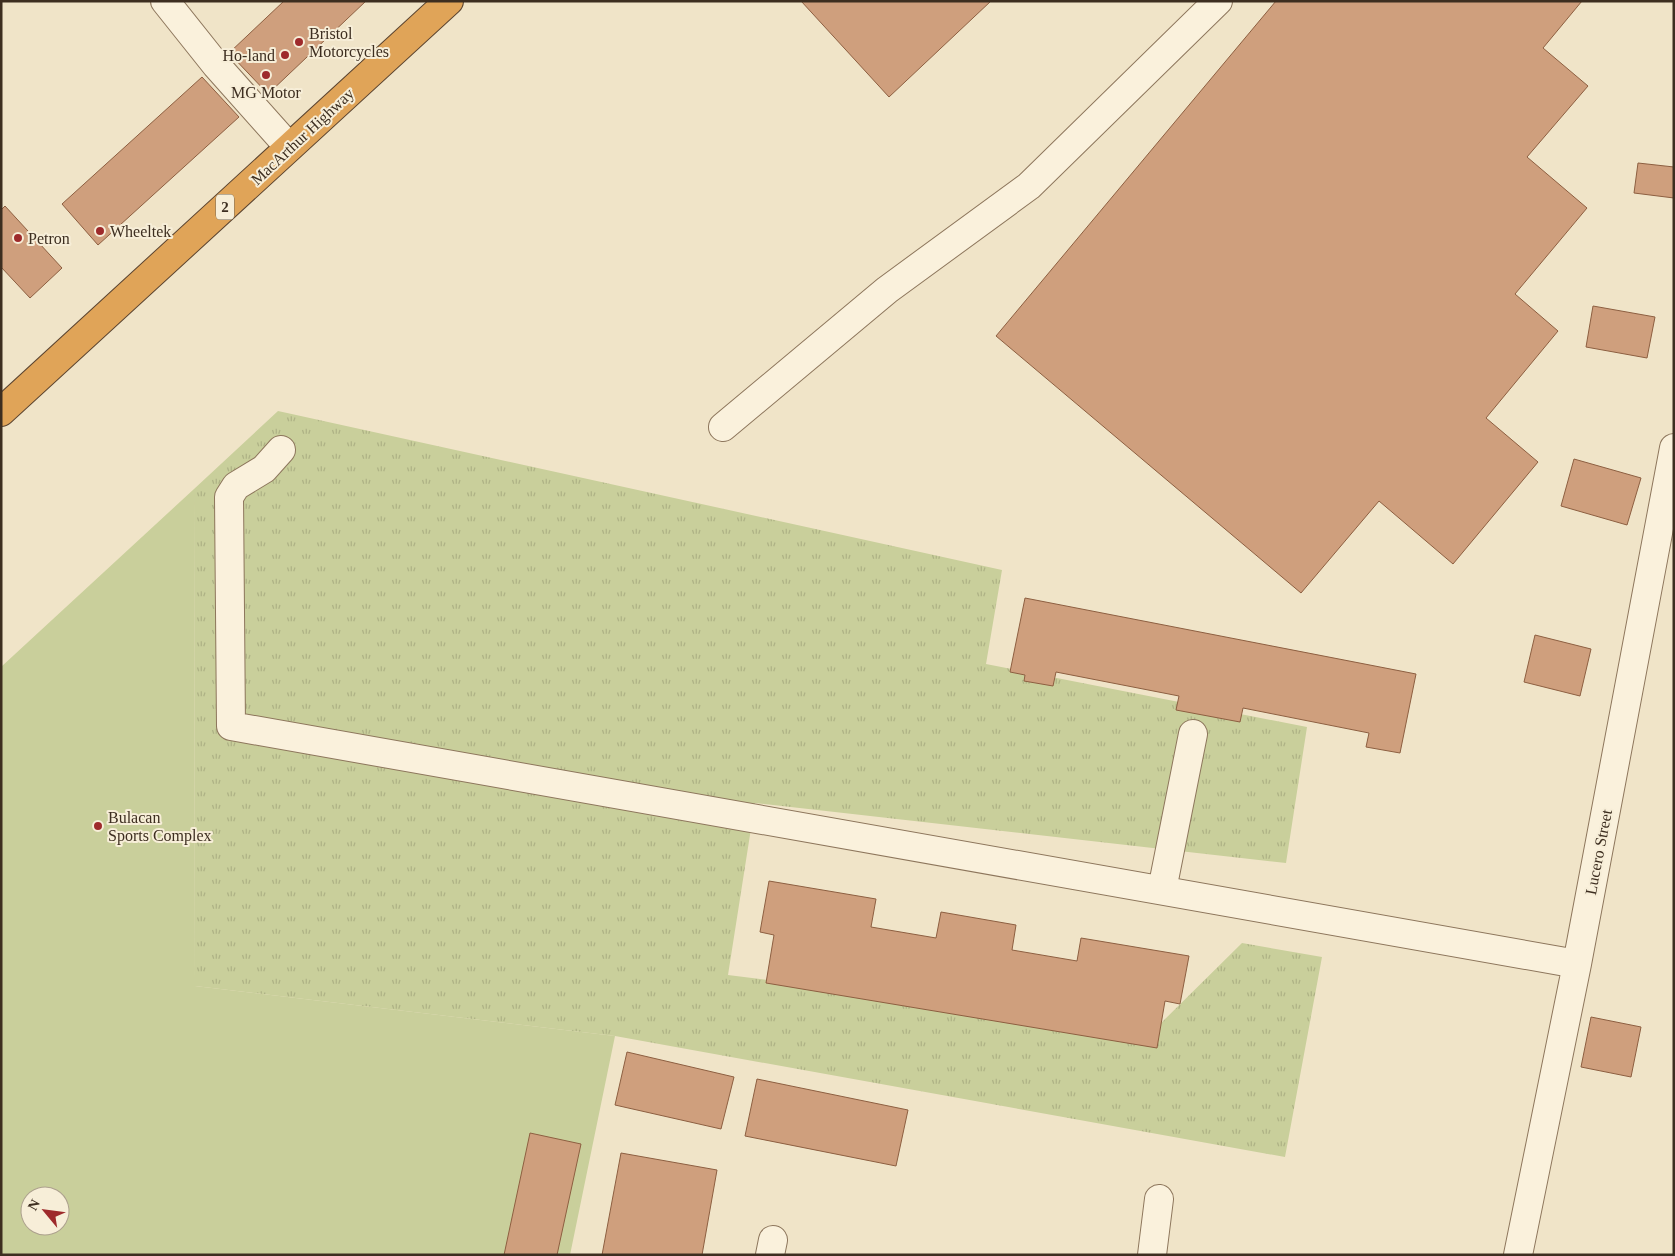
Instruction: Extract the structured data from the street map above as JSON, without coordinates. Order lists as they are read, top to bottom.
{
  "streets": {
    "highway": ["MacArthur Highway", "2"],
    "street": ["Lucero Street"]
  },
  "places": [
    "Bristol Motorcycles",
    "Ho-land",
    "MG Motor",
    "Wheeltek",
    "Petron",
    "Bulacan Sports Complex"
  ],
  "north": "top left"
}
